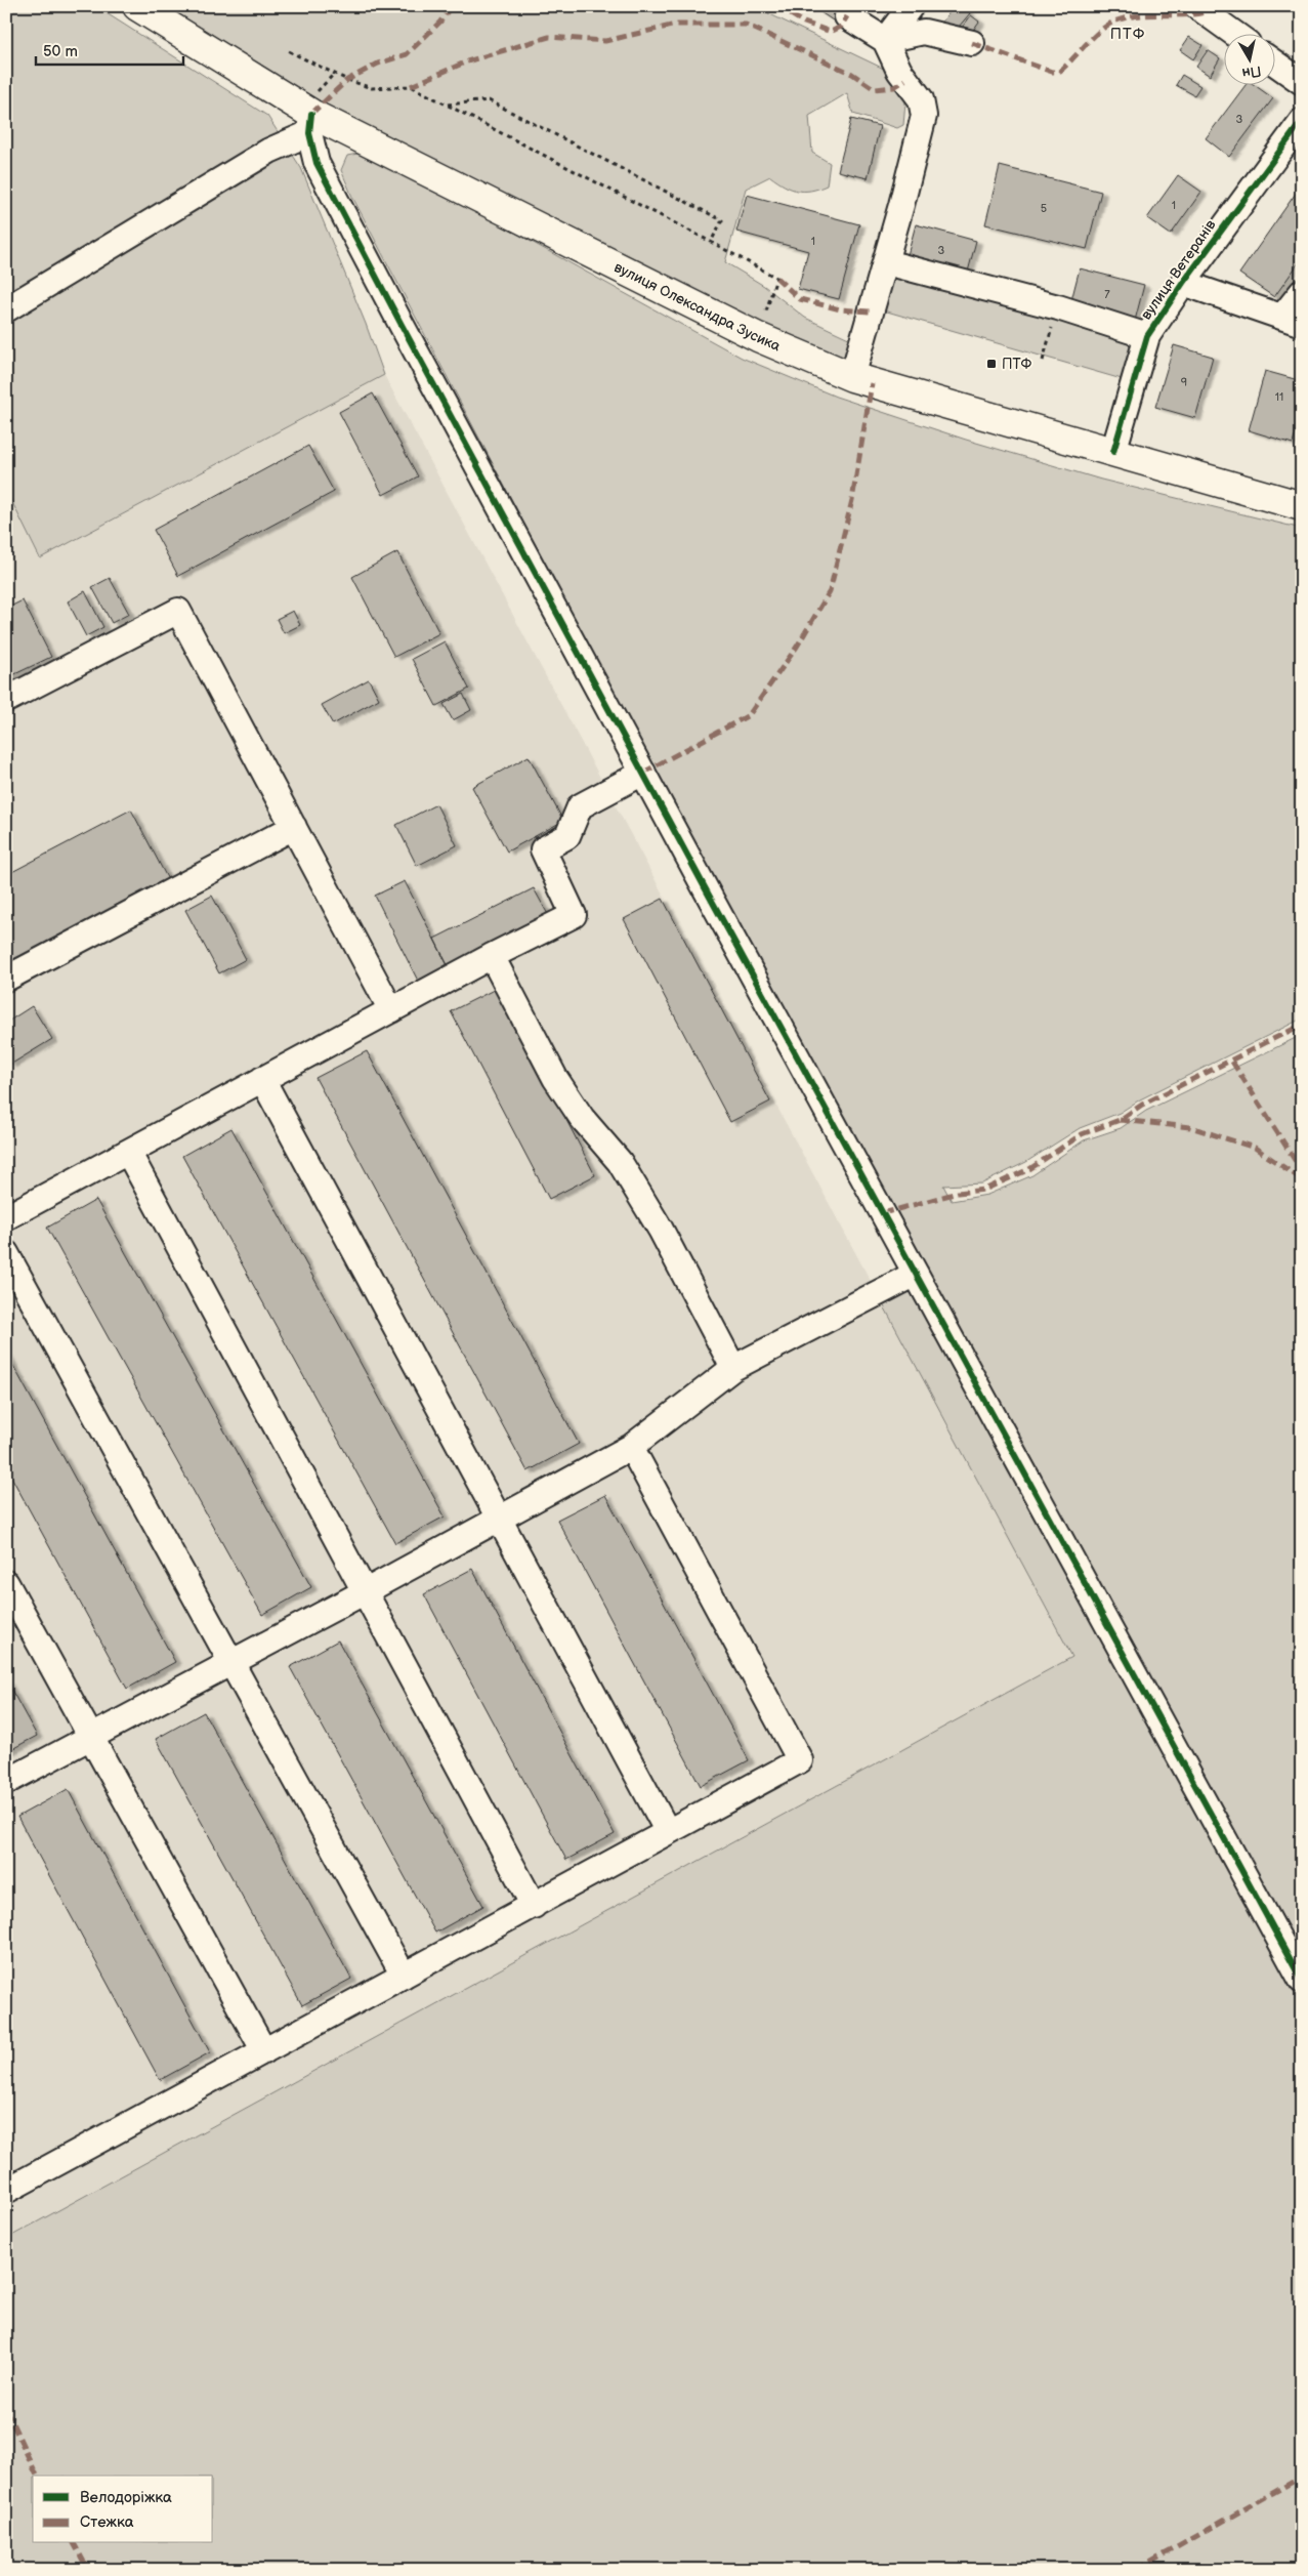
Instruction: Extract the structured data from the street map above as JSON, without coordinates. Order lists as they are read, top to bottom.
{
  "streets": {
    "main road": ["вулиця Олександра Зусика"],
    "street": ["вулиця Ветеранів"]
  },
  "crossings": [
    ["вулиця Ветеранів", "вулиця Олександра Зусика"]
  ],
  "districts": ["ПТФ"],
  "places": {
    "transit": ["ПТФ"]
  },
  "house_numbers": [
    "3",
    "1",
    "5",
    "1",
    "3",
    "7",
    "9",
    "11"
  ],
  "legend": ["Велодоріжка", "Стежка"],
  "scale_bar": "50 m",
  "north": "bottom"
}
